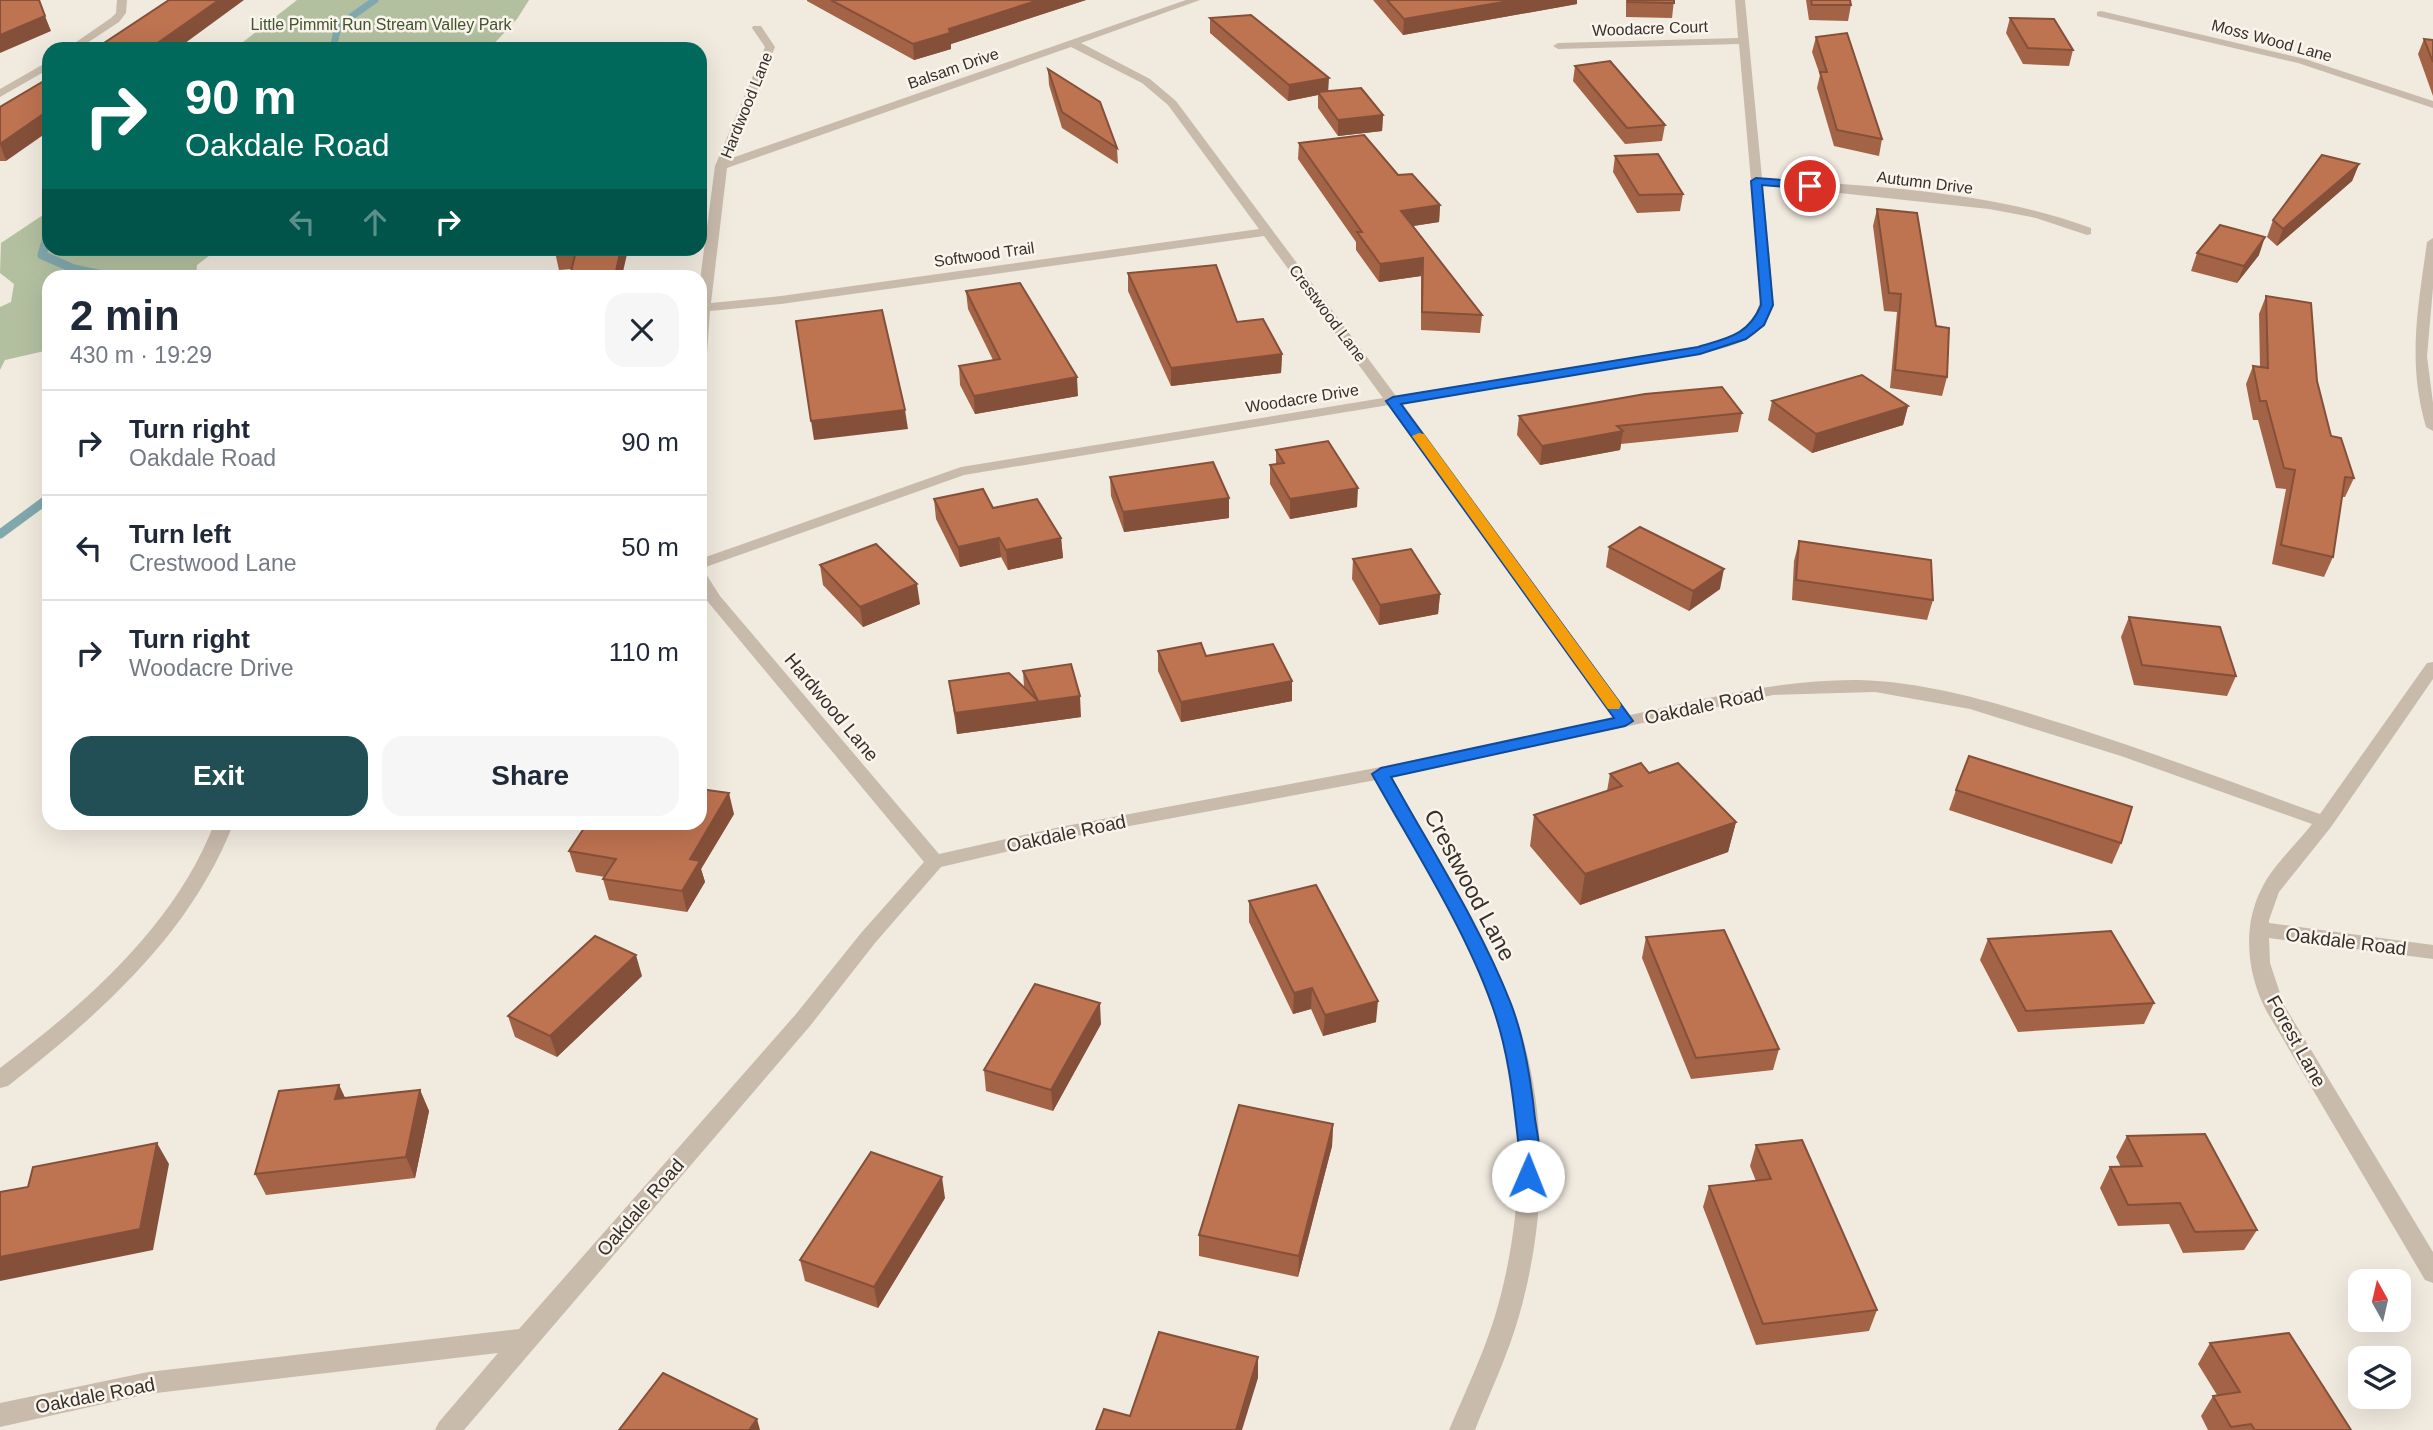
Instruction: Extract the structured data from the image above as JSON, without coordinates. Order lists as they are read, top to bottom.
{
  "streets": {
    "street": [
      "Woodacre Court",
      "Moss Wood Lane",
      "Balsam Drive",
      "Hardwood Lane",
      "Autumn Drive",
      "Softwood Trail",
      "Crestwood Lane",
      "Woodacre Drive",
      "Oakdale Road",
      "Forest Lane"
    ]
  },
  "crossings": [
    ["Woodacre Court", "Woodacre Drive"],
    ["Balsam Drive", "Hardwood Lane"],
    ["Balsam Drive", "Crestwood Lane"],
    ["Hardwood Lane", "Oakdale Road"],
    ["Autumn Drive", "Woodacre Drive"],
    ["Softwood Trail", "Crestwood Lane"],
    ["Crestwood Lane", "Woodacre Drive"],
    ["Crestwood Lane", "Oakdale Road"],
    ["Oakdale Road", "Forest Lane"]
  ],
  "parks": ["Little Pimmit Run Stream Valley Park"],
  "north": "top",
  "page": {
    "turn": ["90 m", "Oakdale Road"],
    "heading": ["2 min", "430 m · 19:29"],
    "list": [
      {
        "name": "Turn right",
        "note": "Oakdale Road",
        "value": "90 m"
      },
      {
        "name": "Turn left",
        "note": "Crestwood Lane",
        "value": "50 m"
      },
      {
        "name": "Turn right",
        "note": "Woodacre Drive",
        "value": "110 m"
      }
    ],
    "buttons": ["Exit", "Share"]
  }
}
